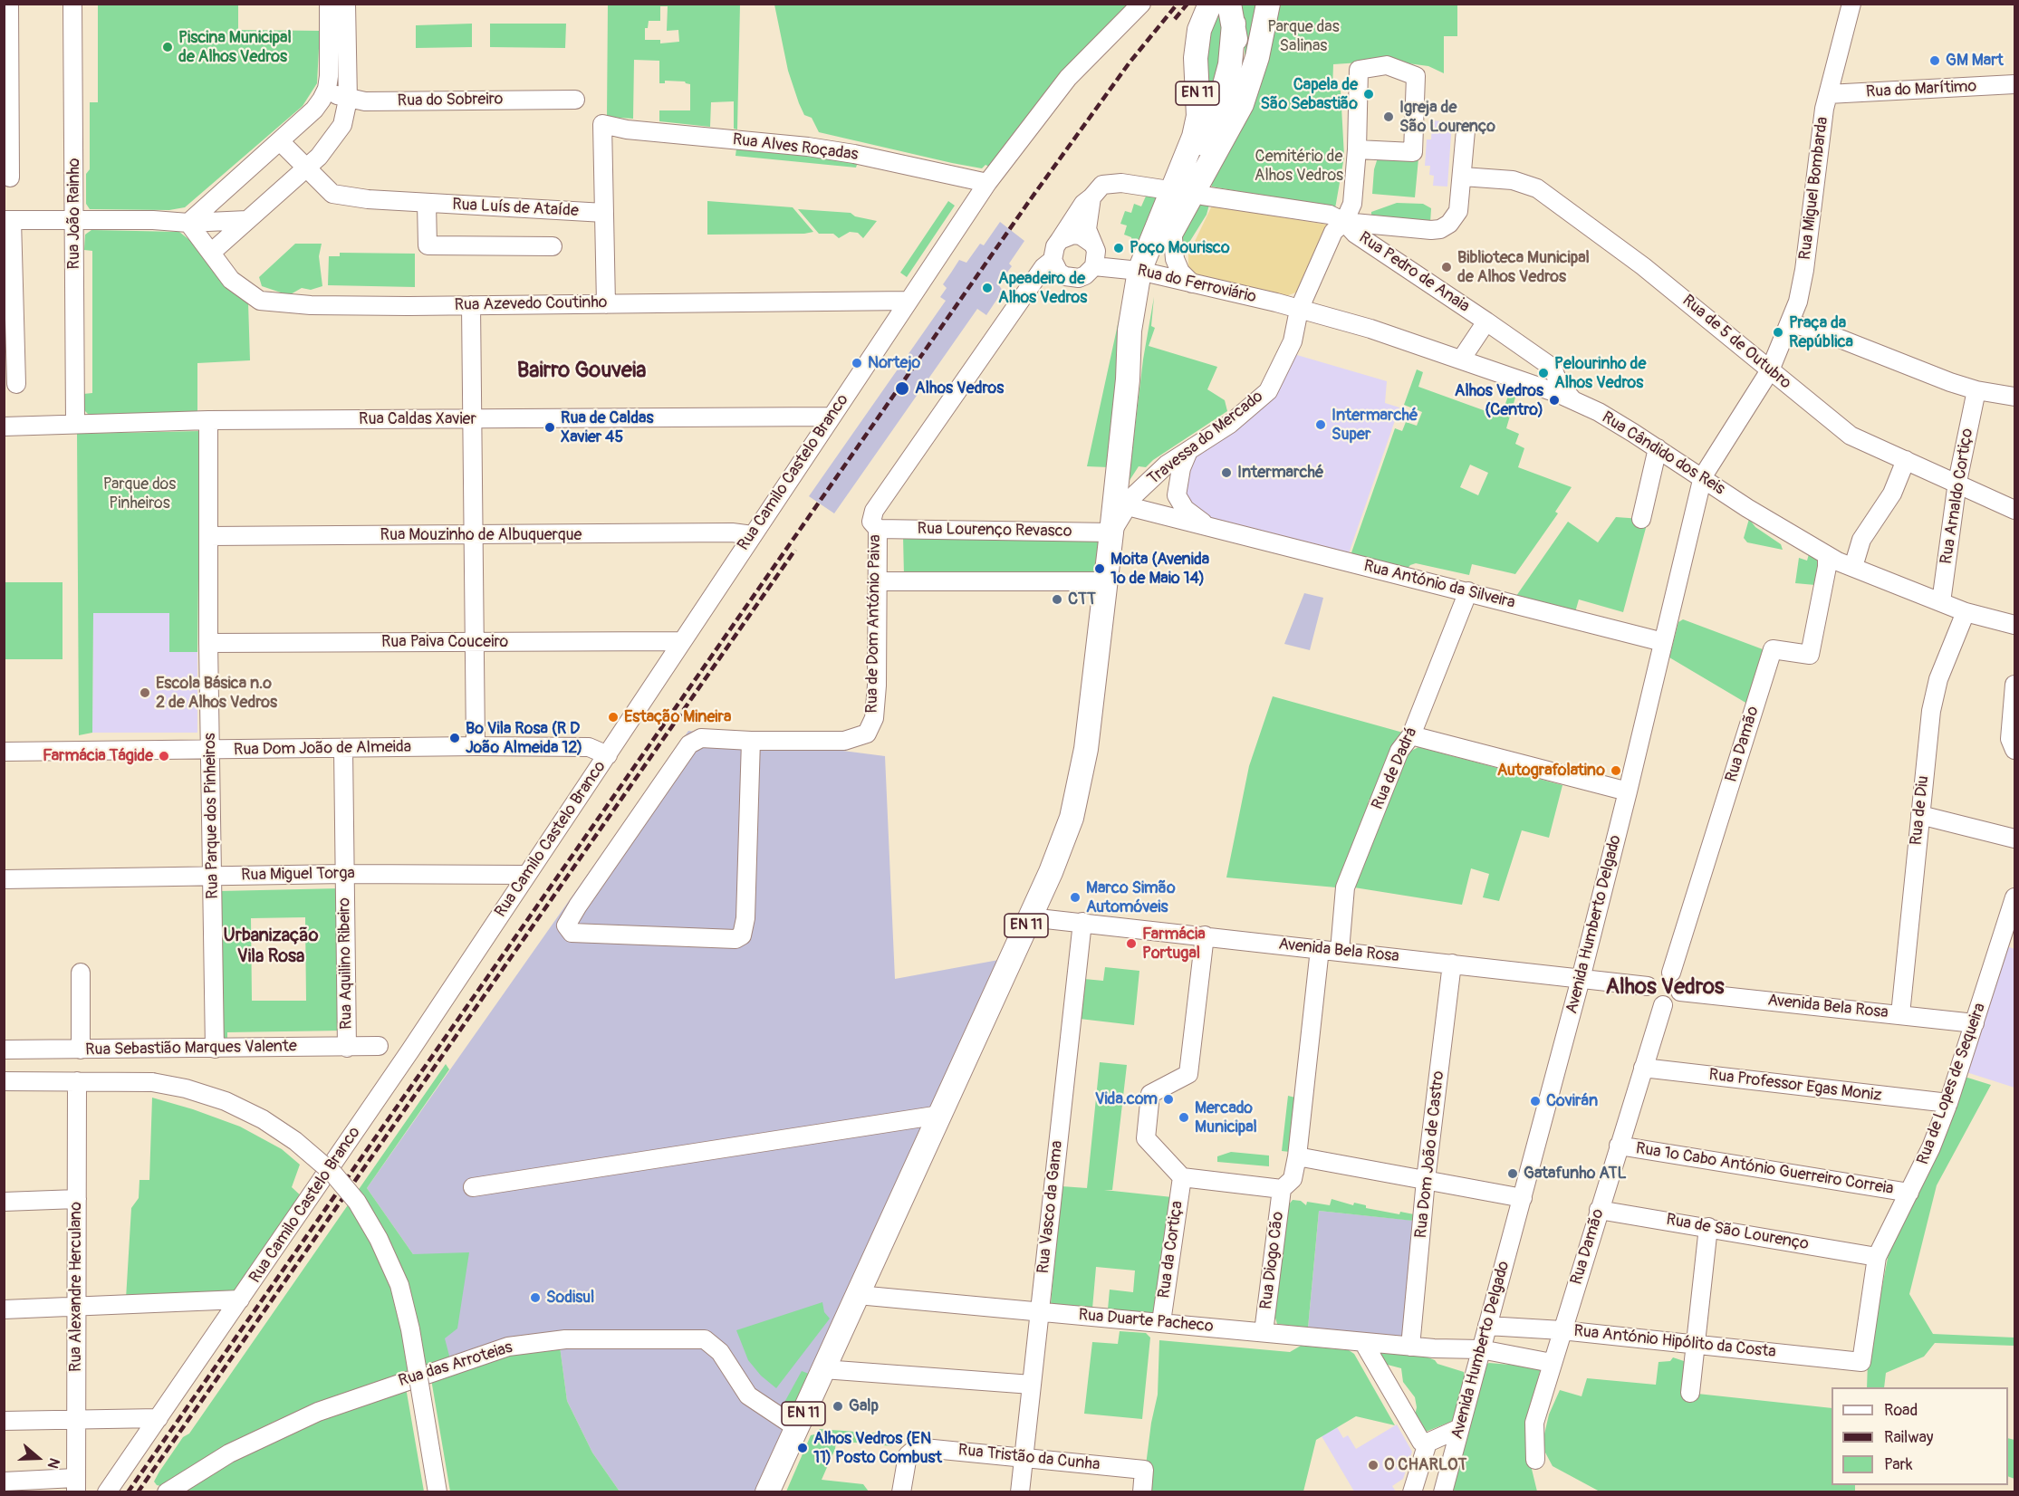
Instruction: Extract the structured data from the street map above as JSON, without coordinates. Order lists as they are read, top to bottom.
{
  "streets": {
    "main road": ["EN 11"],
    "street": [
      "Rua do Marítimo",
      "Rua do Sobreiro",
      "Rua Alves Roçadas",
      "Rua Miguel Bombarda",
      "Rua Luís de Ataíde",
      "Rua João Rainho",
      "Rua Pedro de Anaia",
      "Rua do Ferroviário",
      "Rua Azevedo Coutinho",
      "Rua de 5 de Outubro",
      "Rua Caldas Xavier",
      "Travessa do Mercado",
      "Rua Cândido dos Reis",
      "Rua Camilo Castelo Branco",
      "Rua Arnaldo Cortiço",
      "Rua Lourenço Revasco",
      "Rua Mouzinho de Albuquerque",
      "Rua António da Silveira",
      "Rua de Dom António Paiva",
      "Rua Paiva Couceiro",
      "Rua Damão",
      "Rua Dom João de Almeida",
      "Rua de Dadrá",
      "Rua de Diu",
      "Rua Parque dos Pinheiros",
      "Rua Miguel Torga",
      "Avenida Humberto Delgado",
      "Avenida Bela Rosa",
      "Rua Aquilino Ribeiro",
      "Rua Sebastião Marques Valente",
      "Rua de Lopes de Sequeira",
      "Rua Professor Egas Moniz",
      "Rua Dom João de Castro",
      "Rua 1º Cabo António Guerreiro Correia",
      "Rua Vasco da Gama",
      "Rua de São Lourenço",
      "Rua da Cortiça",
      "Rua Diogo Cão",
      "Rua Alexandre Herculano",
      "Rua Duarte Pacheco",
      "Rua António Hipólito da Costa",
      "Rua das Arroteias",
      "Rua Tristão da Cunha"
    ]
  },
  "crossings": [
    ["Rua do Marítimo", "Rua Miguel Bombarda"],
    ["EN 11", "Rua do Ferroviário"],
    ["EN 11", "Travessa do Mercado"],
    ["EN 11", "Rua Lourenço Revasco"],
    ["EN 11", "Avenida Bela Rosa"],
    ["EN 11", "Rua Duarte Pacheco"],
    ["EN 11", "Rua das Arroteias"],
    ["Rua Alves Roçadas", "Rua Luís de Ataíde"],
    ["Rua Alves Roçadas", "Rua Camilo Castelo Branco"],
    ["Rua Miguel Bombarda", "Rua de 5 de Outubro"],
    ["Rua Miguel Bombarda", "Avenida Humberto Delgado"],
    ["Rua João Rainho", "Rua Caldas Xavier"],
    ["Rua Pedro de Anaia", "Travessa do Mercado"],
    ["Rua Pedro de Anaia", "Rua Cândido dos Reis"],
    ["Rua do Ferroviário", "Travessa do Mercado"],
    ["Rua do Ferroviário", "Rua Cândido dos Reis"],
    ["Rua do Ferroviário", "Rua de Dom António Paiva"],
    ["Rua Azevedo Coutinho", "Rua Camilo Castelo Branco"],
    ["Rua de 5 de Outubro", "Rua Arnaldo Cortiço"],
    ["Rua de 5 de Outubro", "Avenida Humberto Delgado"],
    ["Rua Caldas Xavier", "Rua Camilo Castelo Branco"],
    ["Rua Caldas Xavier", "Rua Parque dos Pinheiros"],
    ["Travessa do Mercado", "Rua Cândido dos Reis"],
    ["Travessa do Mercado", "Rua Lourenço Revasco"],
    ["Travessa do Mercado", "Rua António da Silveira"],
    ["Rua Cândido dos Reis", "Rua Arnaldo Cortiço"],
    ["Rua Cândido dos Reis", "Rua Damão"],
    ["Rua Cândido dos Reis", "Rua de Diu"],
    ["Rua Cândido dos Reis", "Avenida Humberto Delgado"],
    ["Rua Camilo Castelo Branco", "Rua Mouzinho de Albuquerque"],
    ["Rua Camilo Castelo Branco", "Rua Paiva Couceiro"],
    ["Rua Camilo Castelo Branco", "Rua Dom João de Almeida"],
    ["Rua Camilo Castelo Branco", "Rua Miguel Torga"],
    ["Rua Lourenço Revasco", "Rua de Dom António Paiva"],
    ["Rua Mouzinho de Albuquerque", "Rua Parque dos Pinheiros"],
    ["Rua António da Silveira", "Rua de Dadrá"],
    ["Rua António da Silveira", "Avenida Humberto Delgado"],
    ["Rua Paiva Couceiro", "Rua Parque dos Pinheiros"],
    ["Rua Damão", "Avenida Bela Rosa"],
    ["Rua Damão", "Rua Professor Egas Moniz"],
    ["Rua Damão", "Rua 1º Cabo António Guerreiro Correia"],
    ["Rua Damão", "Rua de São Lourenço"],
    ["Rua Damão", "Rua Duarte Pacheco"],
    ["Rua Damão", "Rua António Hipólito da Costa"],
    ["Rua Dom João de Almeida", "Rua Parque dos Pinheiros"],
    ["Rua Dom João de Almeida", "Rua Aquilino Ribeiro"],
    ["Rua de Dadrá", "Avenida Bela Rosa"],
    ["Rua de Diu", "Avenida Bela Rosa"],
    ["Rua Parque dos Pinheiros", "Rua Miguel Torga"],
    ["Rua Parque dos Pinheiros", "Rua Sebastião Marques Valente"],
    ["Rua Miguel Torga", "Rua Aquilino Ribeiro"],
    ["Avenida Humberto Delgado", "Avenida Bela Rosa"],
    ["Avenida Humberto Delgado", "Rua Duarte Pacheco"],
    ["Avenida Humberto Delgado", "Rua António Hipólito da Costa"],
    ["Avenida Bela Rosa", "Rua de Lopes de Sequeira"],
    ["Avenida Bela Rosa", "Rua Dom João de Castro"],
    ["Avenida Bela Rosa", "Rua Vasco da Gama"],
    ["Rua Aquilino Ribeiro", "Rua Sebastião Marques Valente"],
    ["Rua de Lopes de Sequeira", "Rua Professor Egas Moniz"],
    ["Rua de Lopes de Sequeira", "Rua 1º Cabo António Guerreiro Correia"],
    ["Rua de Lopes de Sequeira", "Rua de São Lourenço"],
    ["Rua de Lopes de Sequeira", "Rua António Hipólito da Costa"],
    ["Rua Dom João de Castro", "Rua Duarte Pacheco"],
    ["Rua Vasco da Gama", "Rua Duarte Pacheco"],
    ["Rua Vasco da Gama", "Rua Tristão da Cunha"],
    ["Rua da Cortiça", "Rua Duarte Pacheco"],
    ["Rua Diogo Cão", "Rua Duarte Pacheco"]
  ],
  "districts": ["Bairro Gouveia", "Urbanização Vila Rosa", "Alhos Vedros"],
  "parks": ["Parque das Salinas", "Cemitério de Alhos Vedros", "Parque dos Pinheiros"],
  "places": [
    "Piscina Municipal de Alhos Vedros",
    "GM Mart",
    "Capela de São Sebastião",
    "Igreja de São Lourenço",
    "Poço Mourisco",
    "Biblioteca Municipal de Alhos Vedros",
    "Apeadeiro de Alhos Vedros",
    "Praça da República",
    "Nortejo",
    "Pelourinho de Alhos Vedros",
    "Alhos Vedros",
    "Alhos Vedros (Centro)",
    "Intermarché Super",
    "Rua de Caldas Xavier 45",
    "Intermarché",
    "Moita (Avenida 1º de Maio 14)",
    "CTT",
    "Escola Básica n.º 2 de Alhos Vedros",
    "Estação Mineira",
    "Bº Vila Rosa (R D João Almeida 12)",
    "Farmácia Tágide",
    "Autografolatino",
    "Marco Simão Automóveis",
    "Farmácia Portugal",
    "Vida.com",
    "Covirán",
    "Mercado Municipal",
    "Gatafunho ATL",
    "Sodisul",
    "Galp",
    "Alhos Vedros (EN 11) Posto Combust",
    "O CHARLOT"
  ],
  "legend": ["Road", "Railway", "Park"],
  "north": "right"
}
